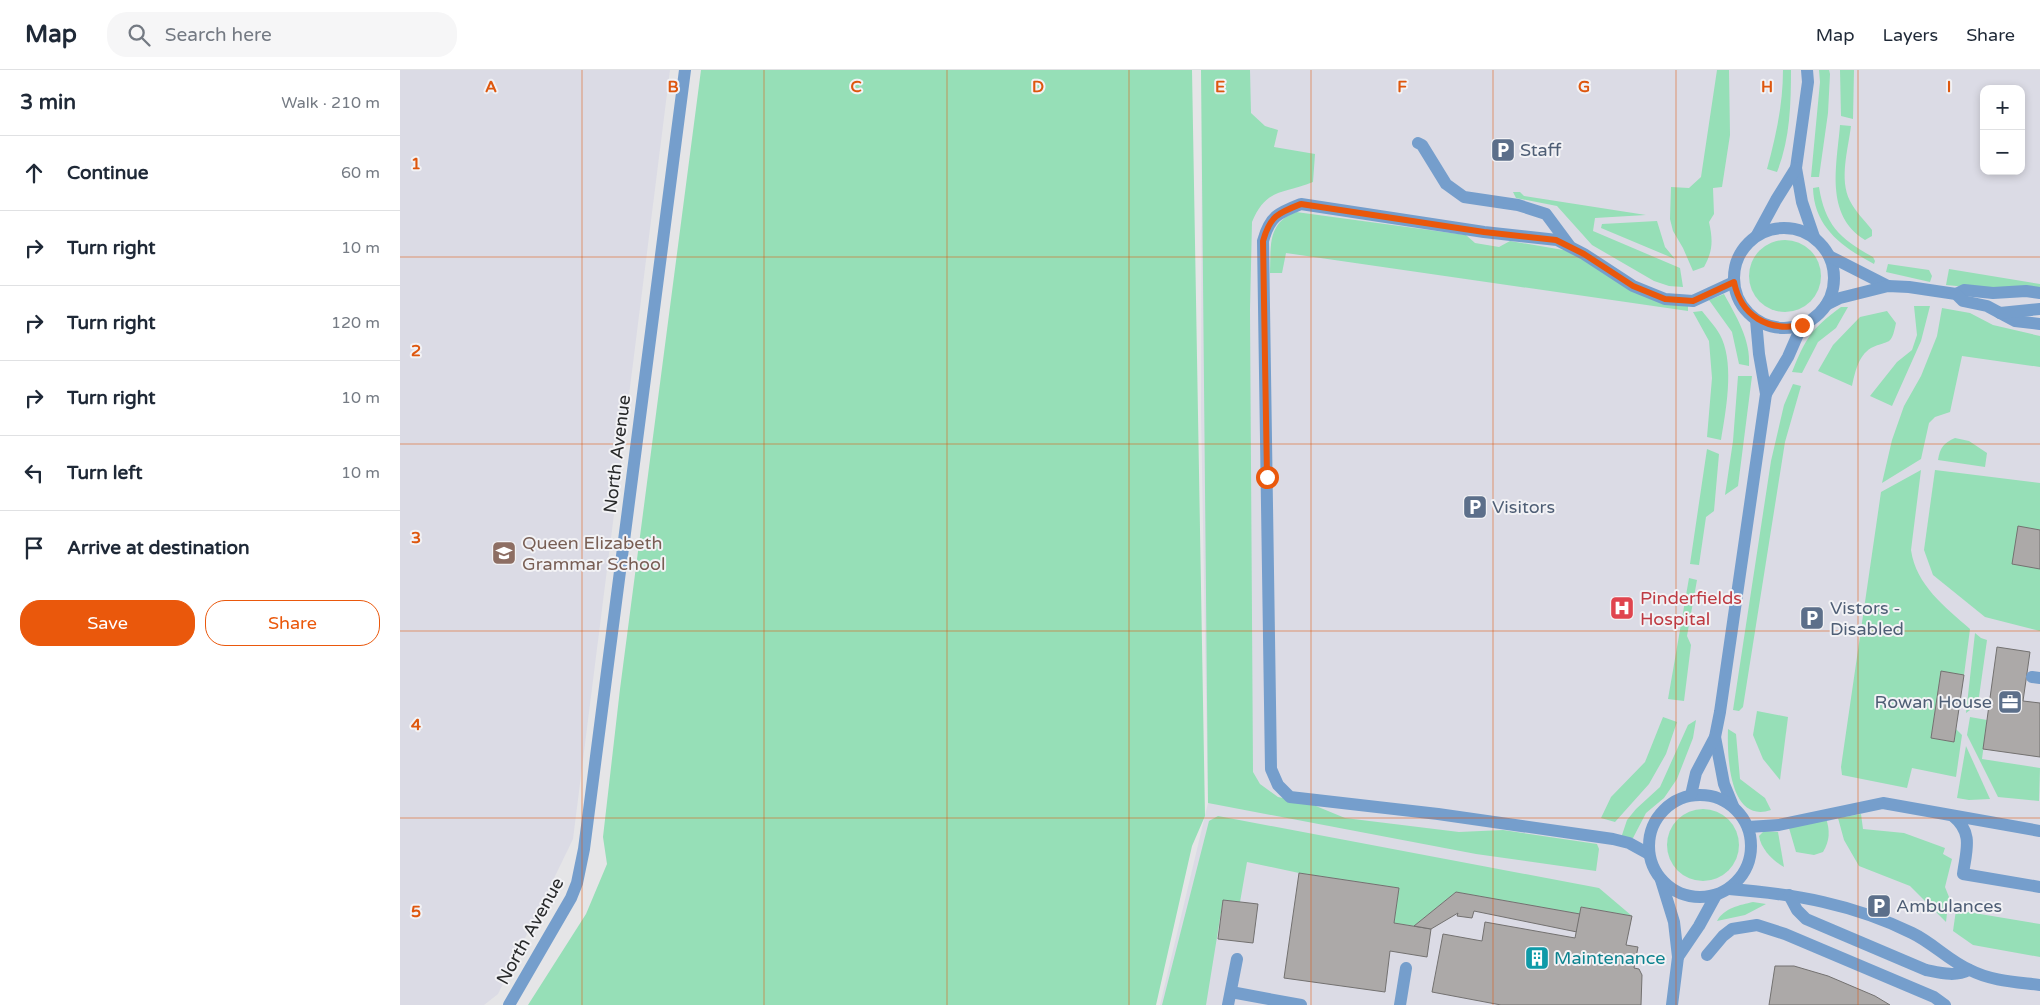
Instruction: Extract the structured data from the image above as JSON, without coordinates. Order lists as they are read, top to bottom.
{
  "streets": {
    "street": ["North Avenue"]
  },
  "places": {
    "parking": [
      "Staff",
      "Visitors",
      "Vistors - Disabled",
      "Ambulances"
    ],
    "school or university": ["Queen Elizabeth Grammar School"],
    "hospital": ["Pinderfields Hospital"],
    "office": ["Rowan House"],
    "building": ["Maintenance"]
  },
  "page": {
    "header": "Map",
    "search": "Search here",
    "nav": ["Map", "Layers", "Share"],
    "heading": ["3 min", "Walk · 210 m"],
    "map_buttons": ["+", "−"],
    "list": [
      ["Continue", "60 m"],
      ["Turn right", "10 m"],
      ["Turn right", "120 m"],
      ["Turn right", "10 m"],
      ["Turn left", "10 m"],
      "Arrive at destination"
    ],
    "buttons": ["Save", "Share"]
  },
  "grid": {
    "columns": [
      "A",
      "B",
      "C",
      "D",
      "E",
      "F",
      "G",
      "H",
      "I"
    ],
    "rows": [
      "1",
      "2",
      "3",
      "4",
      "5"
    ]
  }
}
